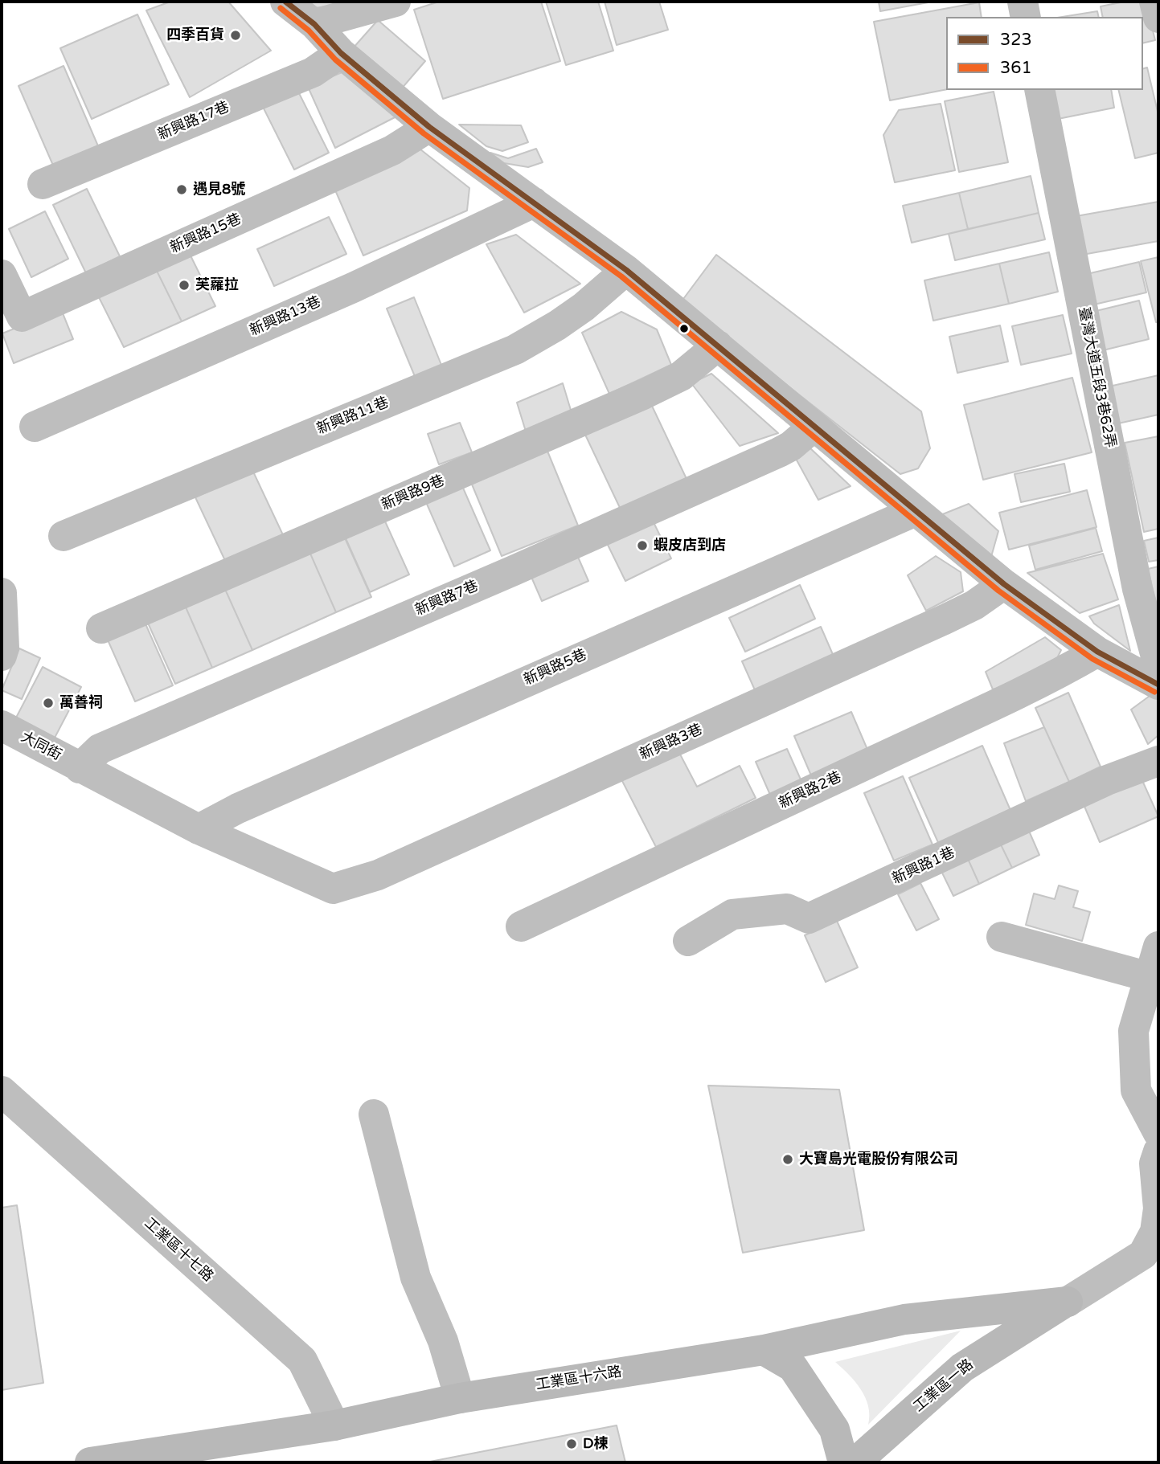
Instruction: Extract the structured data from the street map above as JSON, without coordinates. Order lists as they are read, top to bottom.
{
  "streets": {
    "street": [
      "新興路17巷",
      "新興路15巷",
      "新興路13巷",
      "臺灣大道五段3巷62弄",
      "新興路11巷",
      "新興路9巷",
      "新興路7巷",
      "新興路5巷",
      "新興路3巷",
      "大同街",
      "新興路2巷",
      "新興路1巷",
      "工業區十七路",
      "工業區十六路",
      "工業區一路"
    ]
  },
  "crossings": [
    ["新興路7巷", "大同街"],
    ["新興路5巷", "大同街"],
    ["新興路3巷", "大同街"],
    ["工業區十七路", "工業區十六路"],
    ["工業區十六路", "工業區一路"]
  ],
  "places": [
    "四季百貨",
    "遇見8號",
    "芙蘿拉",
    "蝦皮店到店",
    "萬善祠",
    "大寶島光電股份有限公司",
    "D棟"
  ],
  "lines": ["transit line 323", "transit line 361"],
  "legend": ["323", "361"]
}
